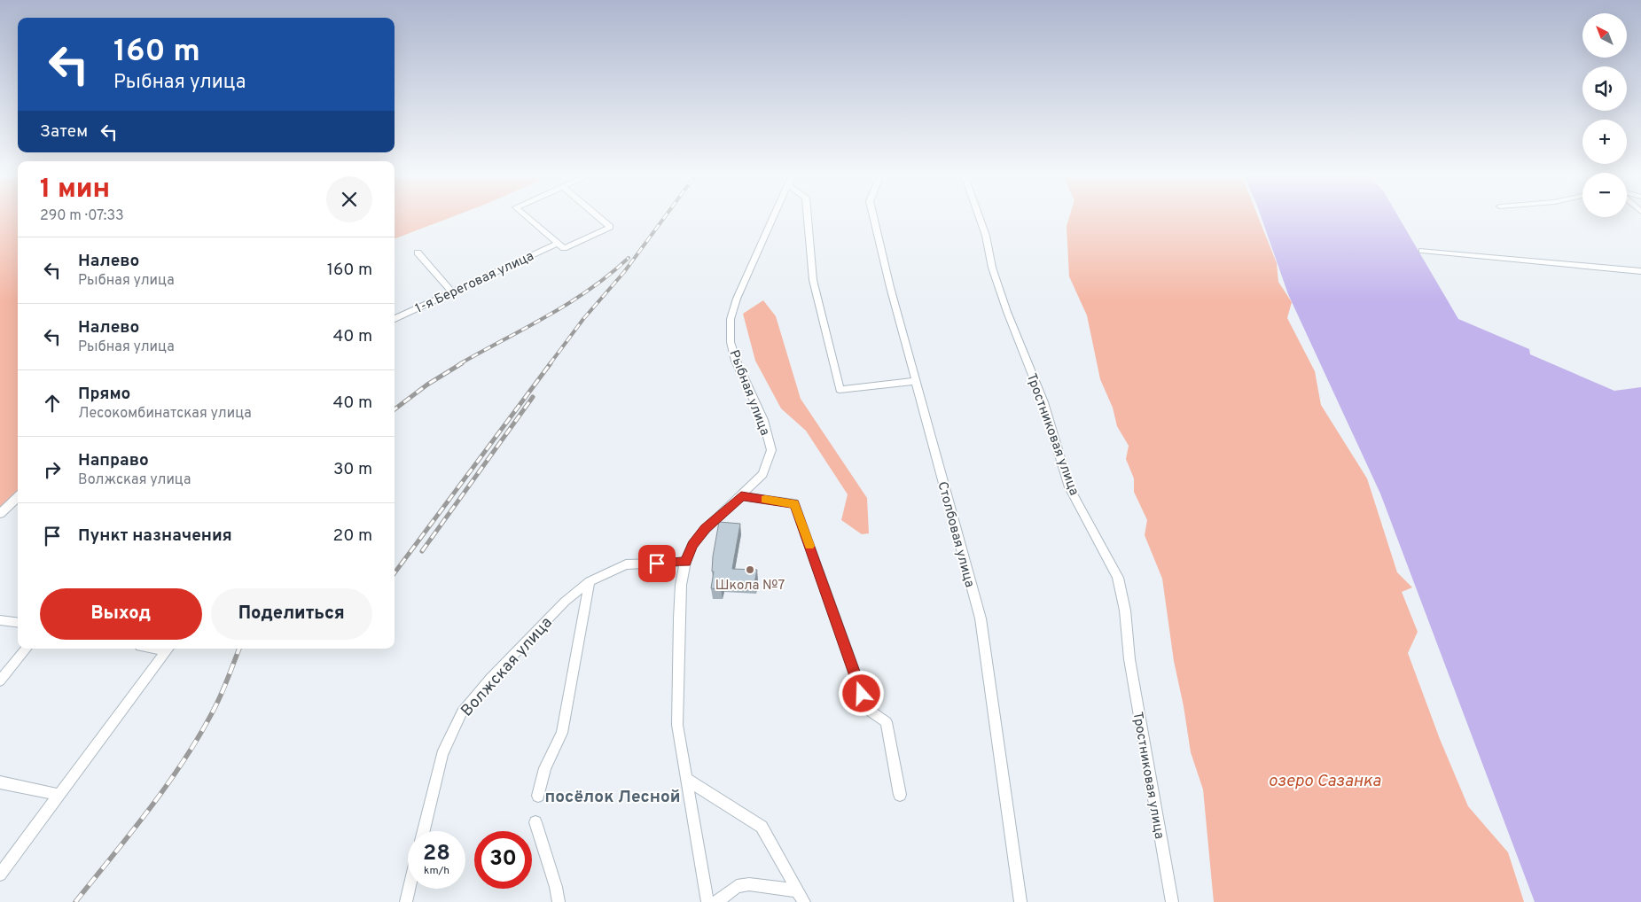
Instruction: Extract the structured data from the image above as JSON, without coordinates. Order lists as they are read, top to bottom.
{
  "streets": {
    "street": [
      "1-я Береговая улица",
      "Рыбная улица",
      "Тростниковая улица",
      "Столбовая улица",
      "Волжская улица"
    ]
  },
  "crossings": [
    ["Рыбная улица", "Волжская улица"]
  ],
  "districts": ["посёлок Лесной"],
  "water": ["озеро Сазанка"],
  "places": ["Школа №7"],
  "north": "top left",
  "page": {
    "map_buttons": ["+", "−"],
    "turn": ["160 m", "Рыбная улица"],
    "then": "Затем",
    "heading": ["1 мин", "290 m · 07:33"],
    "list": [
      {
        "name": "Налево",
        "note": "Рыбная улица",
        "value": "160 m"
      },
      {
        "name": "Налево",
        "note": "Рыбная улица",
        "value": "40 m"
      },
      {
        "name": "Прямо",
        "note": "Лесокомбинатская улица",
        "value": "40 m"
      },
      {
        "name": "Направо",
        "note": "Волжская улица",
        "value": "30 m"
      },
      {
        "name": "Пункт назначения",
        "value": "20 m"
      }
    ],
    "buttons": ["Выход", "Поделиться"],
    "speed": "28 km/h",
    "limit": "30"
  }
}
